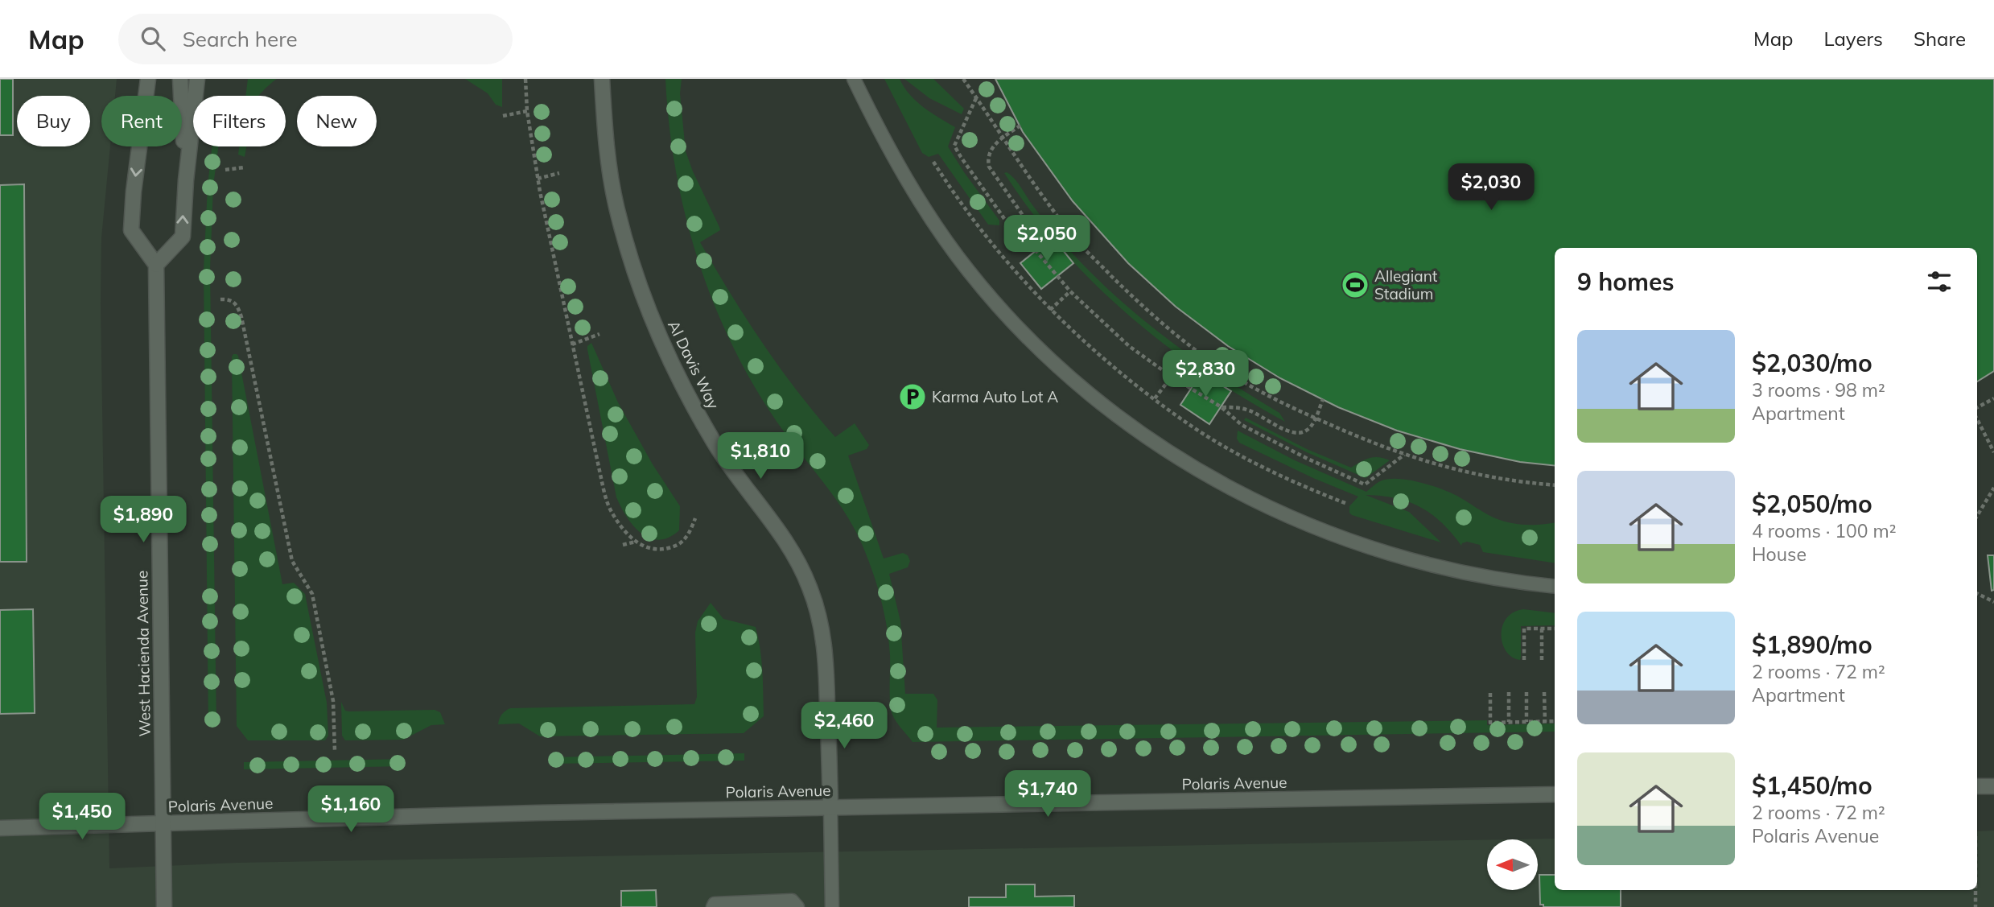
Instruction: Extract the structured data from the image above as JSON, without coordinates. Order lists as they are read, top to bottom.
{
  "streets": {
    "street": ["Al Davis Way", "West Hacienda Avenue", "Polaris Avenue"]
  },
  "crossings": [
    ["Al Davis Way", "Polaris Avenue"],
    ["West Hacienda Avenue", "Polaris Avenue"]
  ],
  "places": {
    "sports": ["Allegiant Stadium"],
    "parking": ["Karma Auto Lot A"]
  },
  "north": "left",
  "page": {
    "header": "Map",
    "search": "Search here",
    "nav": ["Map", "Layers", "Share"],
    "chip": [
      "Buy",
      "Rent",
      "Filters",
      "New"
    ],
    "price": [
      "$2,030",
      "$2,050",
      "$2,830",
      "$1,810",
      "$1,890",
      "$2,460",
      "$1,740",
      "$1,160",
      "$1,450"
    ],
    "heading": "9 homes",
    "list": [
      {
        "name": "$2,030/mo",
        "note": "3 rooms · 98 m² · Apartment"
      },
      {
        "name": "$2,050/mo",
        "note": "4 rooms · 100 m² · House"
      },
      {
        "name": "$1,890/mo",
        "note": "2 rooms · 72 m² · Apartment"
      },
      {
        "name": "$1,450/mo",
        "note": "2 rooms · 72 m² · Polaris Avenue"
      }
    ]
  }
}
